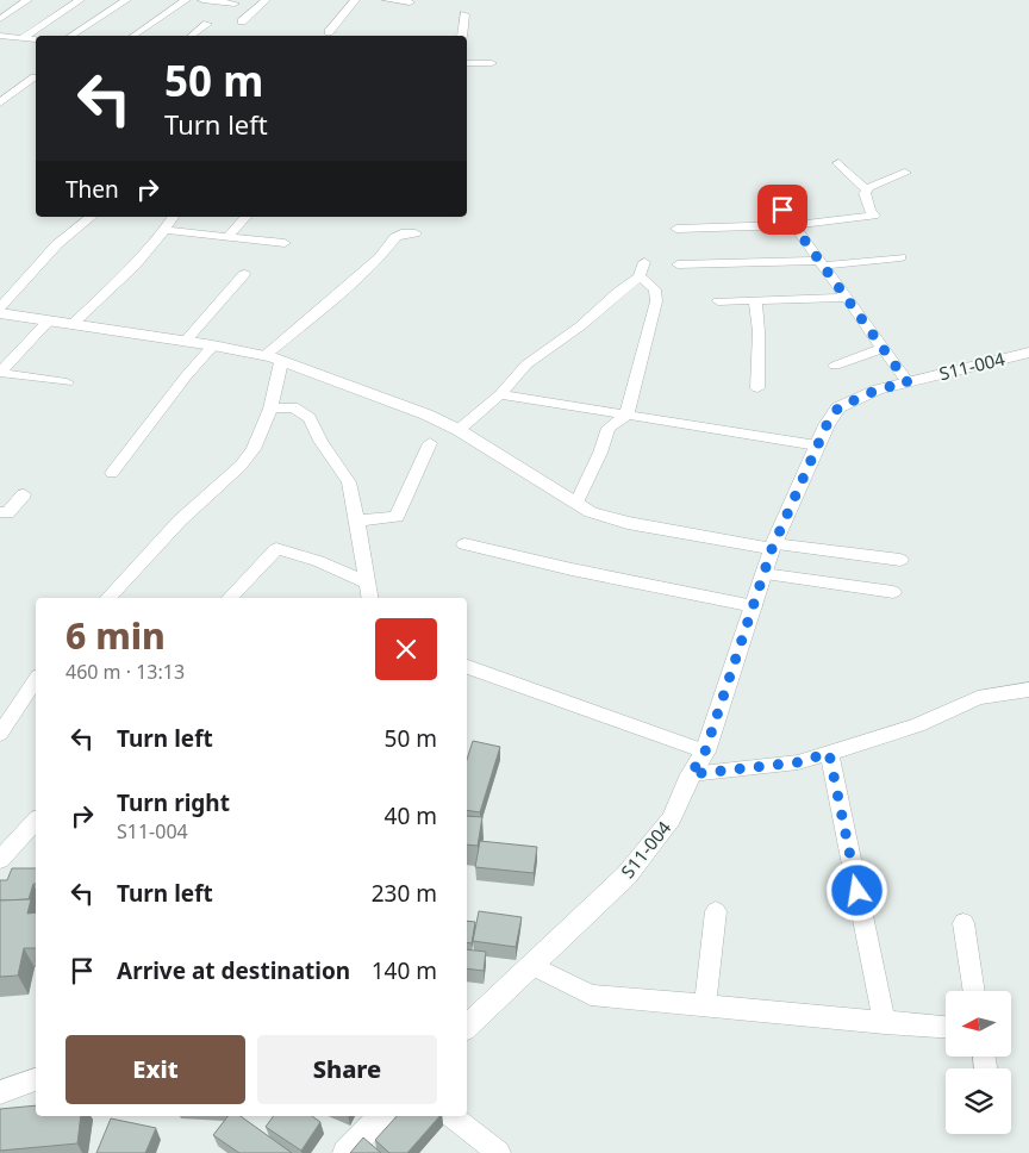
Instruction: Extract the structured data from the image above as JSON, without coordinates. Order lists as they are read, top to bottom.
{
  "streets": {
    "street": ["S11-004"]
  },
  "north": "left",
  "page": {
    "turn": ["50 m", "Turn left"],
    "then": "Then",
    "heading": ["6 min", "460 m · 13:13"],
    "list": [
      {
        "name": "Turn left",
        "value": "50 m"
      },
      {
        "name": "Turn right",
        "note": "S11-004",
        "value": "40 m"
      },
      {
        "name": "Turn left",
        "value": "230 m"
      },
      {
        "name": "Arrive at destination",
        "value": "140 m"
      }
    ],
    "buttons": ["Exit", "Share"]
  }
}
